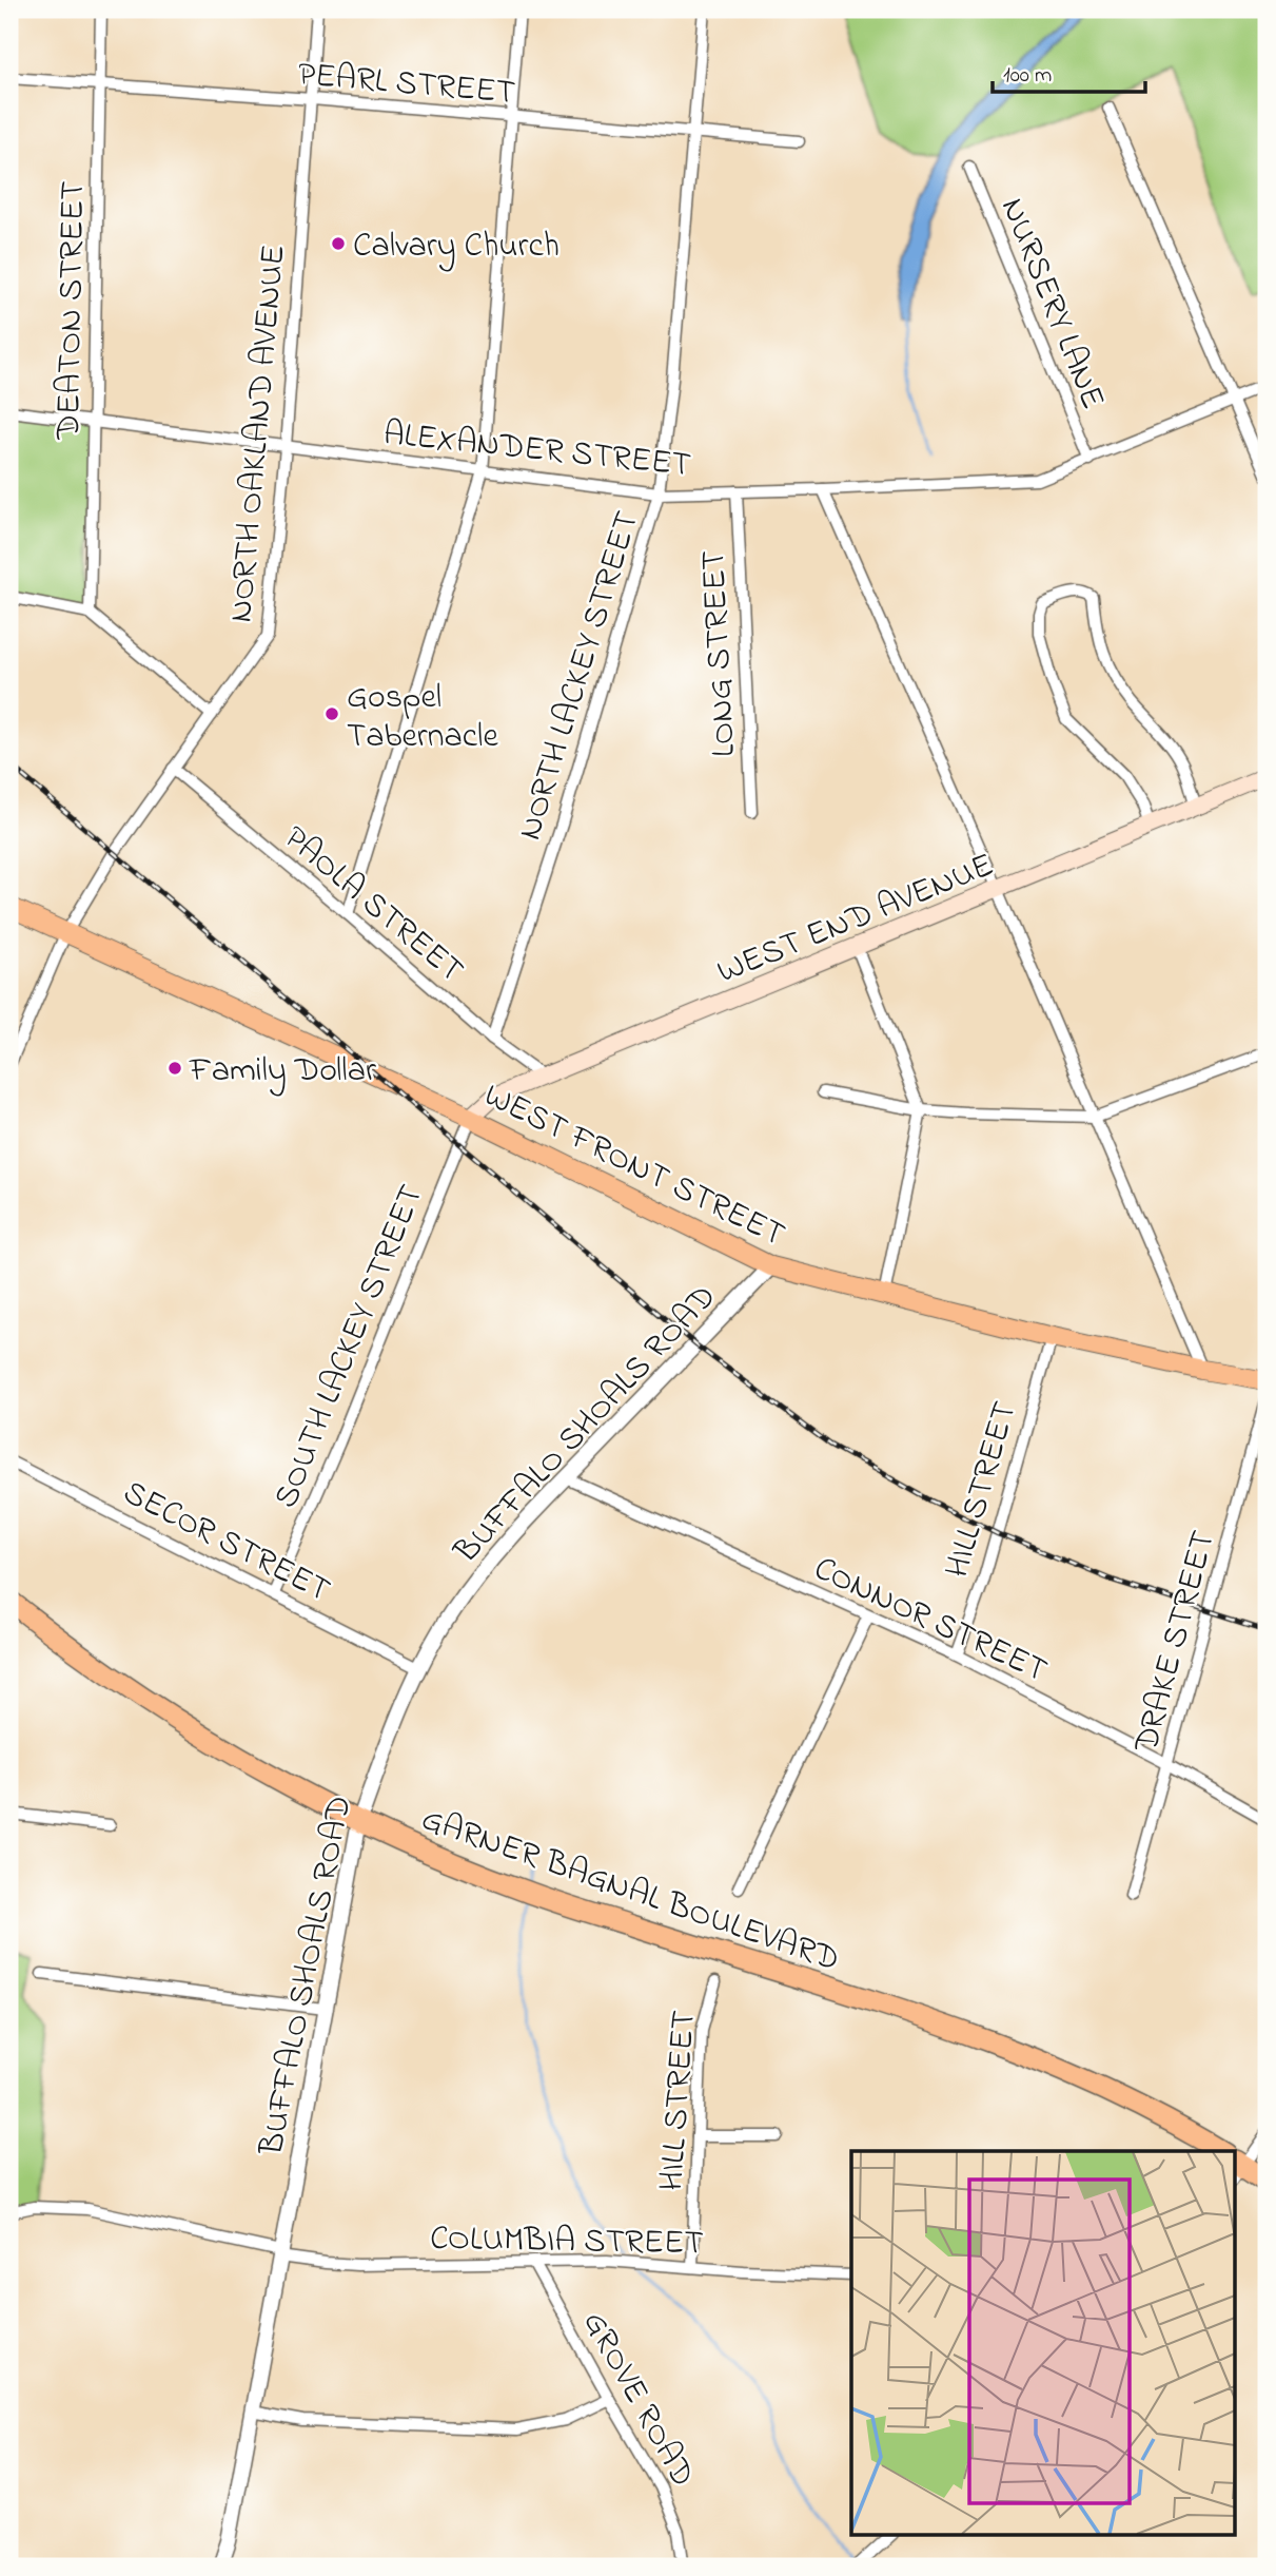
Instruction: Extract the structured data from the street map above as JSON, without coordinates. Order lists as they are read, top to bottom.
{
  "streets": {
    "highway": ["GARNER BAGNAL BOULEVARD"],
    "main road": ["WEST END AVENUE", "WEST FRONT STREET"],
    "street": [
      "PEARL STREET",
      "NURSERY LANE",
      "DEATON STREET",
      "NORTH OAKLAND AVENUE",
      "ALEXANDER STREET",
      "LONG STREET",
      "NORTH LACKEY STREET",
      "PAOLA STREET",
      "SOUTH LACKEY STREET",
      "BUFFALO SHOALS ROAD",
      "HILL STREET",
      "SECOR STREET",
      "CONNOR STREET",
      "DRAKE STREET",
      "COLUMBIA STREET",
      "GROVE ROAD"
    ]
  },
  "crossings": [
    ["PEARL STREET", "DEATON STREET"],
    ["PEARL STREET", "NORTH OAKLAND AVENUE"],
    ["PEARL STREET", "NORTH LACKEY STREET"],
    ["NURSERY LANE", "ALEXANDER STREET"],
    ["DEATON STREET", "ALEXANDER STREET"],
    ["NORTH OAKLAND AVENUE", "ALEXANDER STREET"],
    ["NORTH OAKLAND AVENUE", "PAOLA STREET"],
    ["NORTH OAKLAND AVENUE", "WEST FRONT STREET"],
    ["ALEXANDER STREET", "LONG STREET"],
    ["ALEXANDER STREET", "NORTH LACKEY STREET"],
    ["NORTH LACKEY STREET", "PAOLA STREET"],
    ["PAOLA STREET", "WEST END AVENUE"],
    ["WEST END AVENUE", "WEST FRONT STREET"],
    ["WEST END AVENUE", "SOUTH LACKEY STREET"],
    ["WEST FRONT STREET", "SOUTH LACKEY STREET"],
    ["WEST FRONT STREET", "BUFFALO SHOALS ROAD"],
    ["WEST FRONT STREET", "HILL STREET"],
    ["SOUTH LACKEY STREET", "SECOR STREET"],
    ["BUFFALO SHOALS ROAD", "SECOR STREET"],
    ["BUFFALO SHOALS ROAD", "CONNOR STREET"],
    ["BUFFALO SHOALS ROAD", "GARNER BAGNAL BOULEVARD"],
    ["BUFFALO SHOALS ROAD", "COLUMBIA STREET"],
    ["HILL STREET", "CONNOR STREET"],
    ["HILL STREET", "COLUMBIA STREET"],
    ["CONNOR STREET", "DRAKE STREET"],
    ["COLUMBIA STREET", "GROVE ROAD"]
  ],
  "places": ["Calvary Church", "Gospel Tabernacle", "Family Dollar"],
  "scale_bar": "100 m"
}
